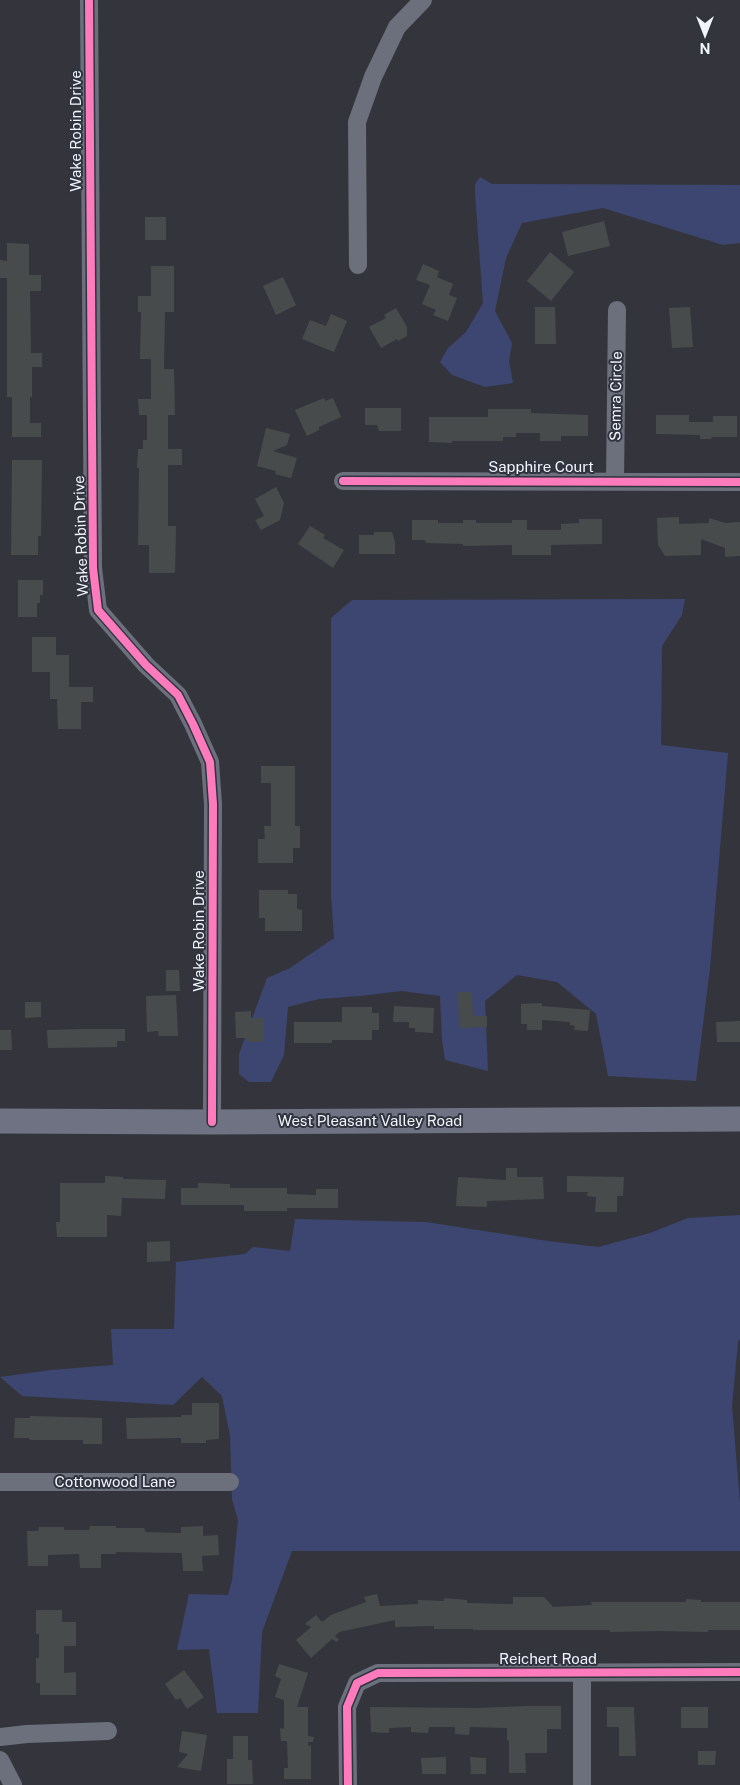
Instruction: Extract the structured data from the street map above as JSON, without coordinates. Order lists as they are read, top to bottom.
{
  "streets": {
    "main road": ["West Pleasant Valley Road"],
    "street": [
      "Wake Robin Drive",
      "Semra Circle",
      "Sapphire Court",
      "Cottonwood Lane",
      "Reichert Road"
    ]
  },
  "crossings": [
    ["Wake Robin Drive", "West Pleasant Valley Road"],
    ["Semra Circle", "Sapphire Court"]
  ],
  "north": "bottom"
}
